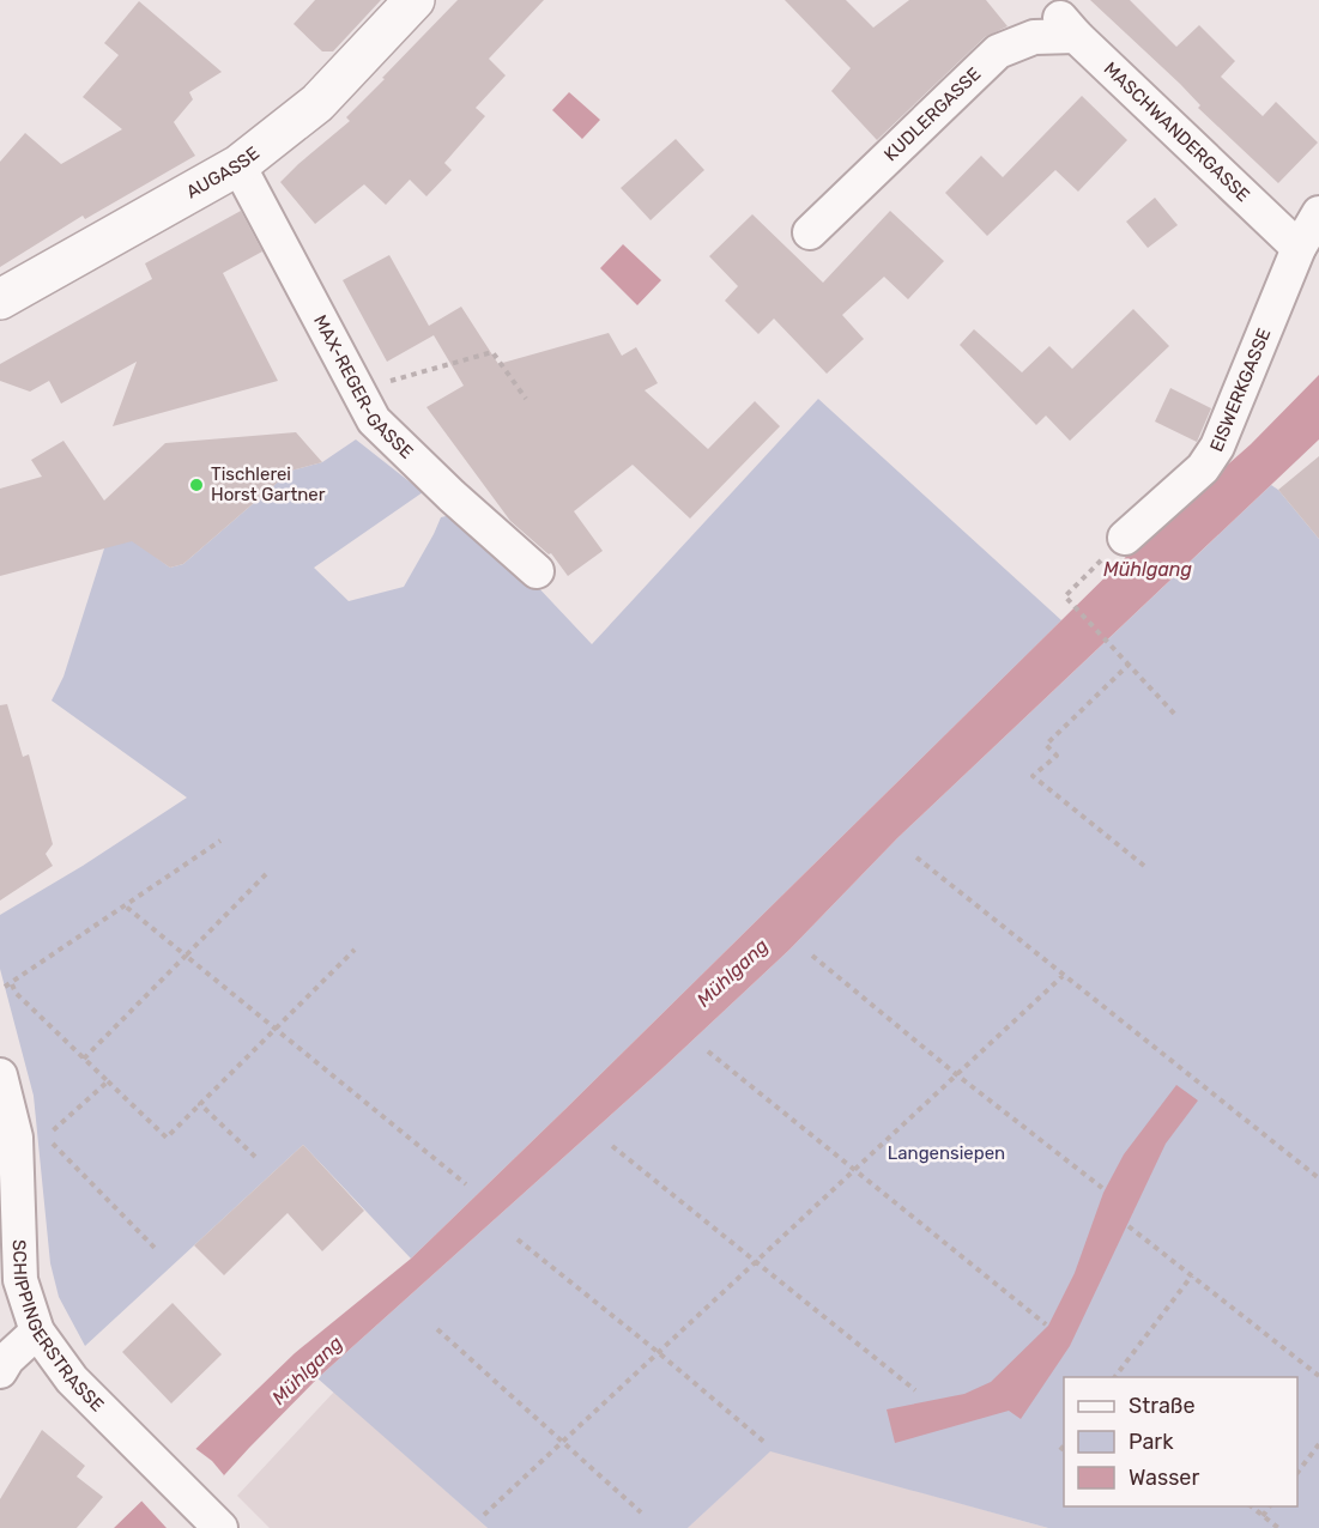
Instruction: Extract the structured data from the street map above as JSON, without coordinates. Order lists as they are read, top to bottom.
{
  "streets": {
    "street": [
      "KUDLERGASSE",
      "MASCHWANDERGASSE",
      "AUGASSE",
      "MAX-REGER-GASSE",
      "EISWERKGASSE",
      "SCHIPPINGERSTRASSE"
    ]
  },
  "crossings": [
    ["KUDLERGASSE", "MASCHWANDERGASSE"],
    ["MASCHWANDERGASSE", "EISWERKGASSE"],
    ["AUGASSE", "MAX-REGER-GASSE"]
  ],
  "water": ["Mühlgang"],
  "parks": ["Langensiepen"],
  "places": ["Tischlerei Horst Gartner"],
  "legend": ["Straße", "Park", "Wasser"]
}
